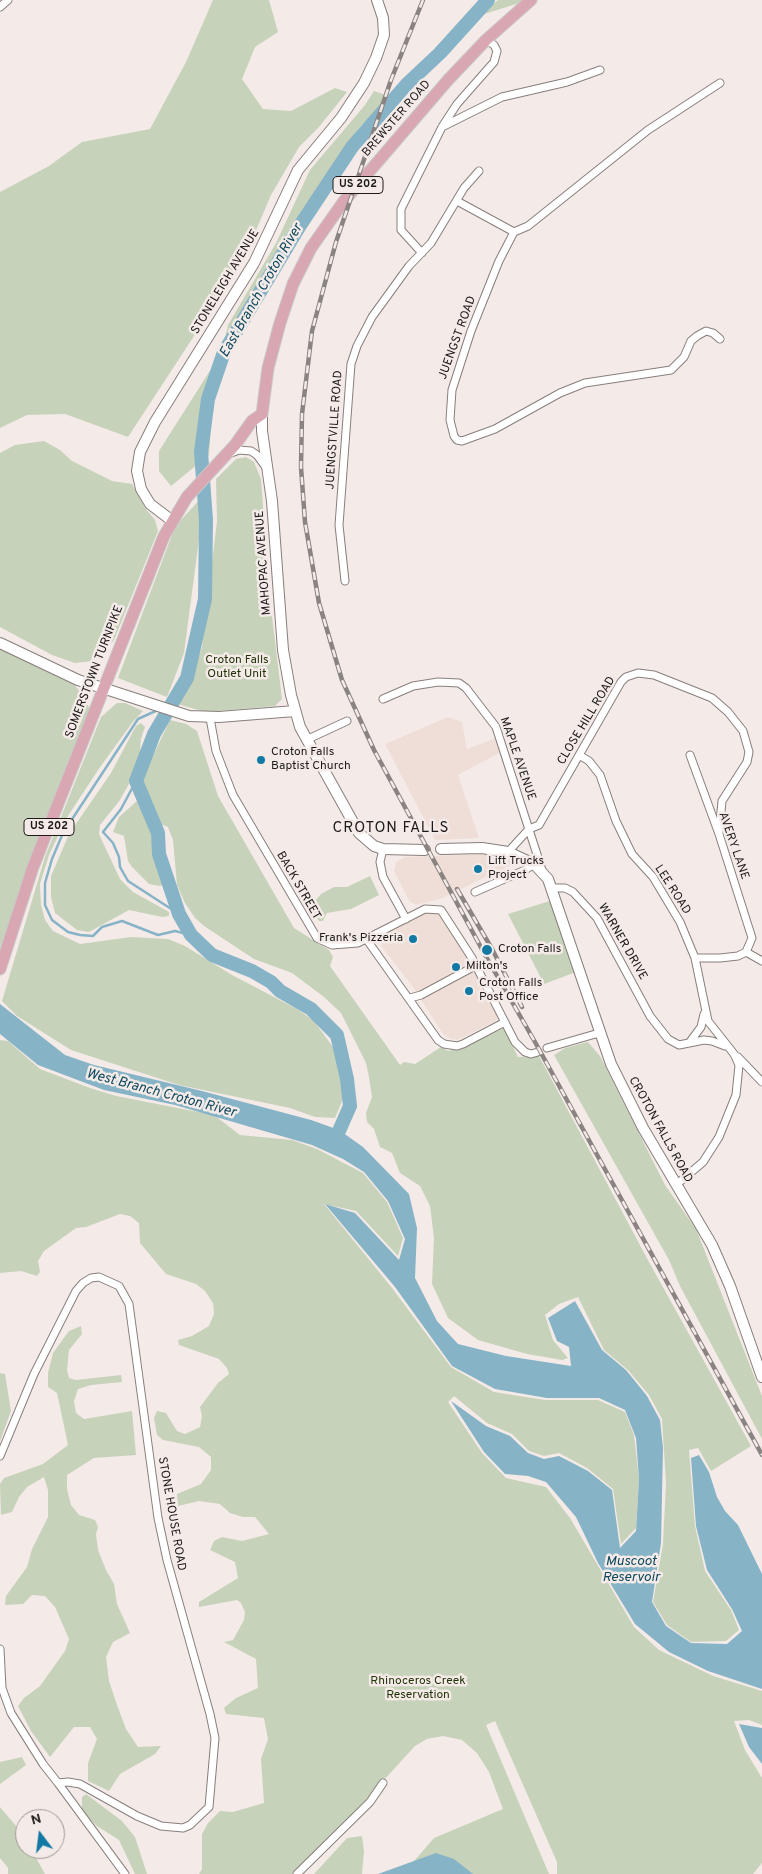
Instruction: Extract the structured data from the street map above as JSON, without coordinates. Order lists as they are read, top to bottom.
{
  "streets": {
    "main road": [
      "BREWSTER ROAD",
      "US 202",
      "STONELEIGH AVENUE",
      "MAHOPAC AVENUE",
      "SOMERSTOWN TURNPIKE",
      "CROTON FALLS ROAD"
    ],
    "street": [
      "JUENGST ROAD",
      "JUENGSTVILLE ROAD",
      "CLOSE HILL ROAD",
      "MAPLE AVENUE",
      "AVERY LANE",
      "BACK STREET",
      "LEE ROAD",
      "WARNER DRIVE",
      "STONE HOUSE ROAD"
    ]
  },
  "crossings": [
    ["BREWSTER ROAD", "MAHOPAC AVENUE"],
    ["BREWSTER ROAD", "SOMERSTOWN TURNPIKE"],
    ["STONELEIGH AVENUE", "SOMERSTOWN TURNPIKE"],
    ["MAHOPAC AVENUE", "SOMERSTOWN TURNPIKE"],
    ["CLOSE HILL ROAD", "MAPLE AVENUE"],
    ["CLOSE HILL ROAD", "AVERY LANE"],
    ["CLOSE HILL ROAD", "LEE ROAD"],
    ["WARNER DRIVE", "CROTON FALLS ROAD"]
  ],
  "districts": ["CROTON FALLS"],
  "water": ["East Branch Croton River", "West Branch Croton River", "Muscoot Reservoir"],
  "parks": ["Croton Falls Outlet Unit", "Rhinoceros Creek Reservation"],
  "places": [
    "Croton Falls Baptist Church",
    "Lift Trucks Project",
    "Frank's Pizzeria",
    "Croton Falls",
    "Milton's",
    "Croton Falls Post Office"
  ],
  "north": "top"
}
